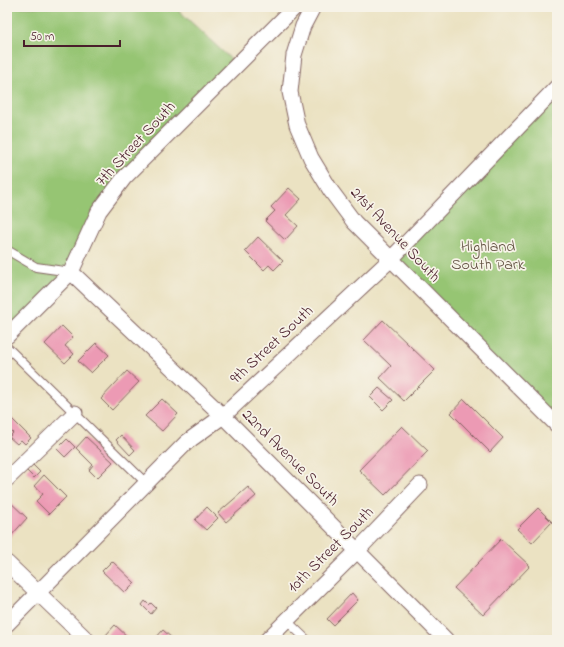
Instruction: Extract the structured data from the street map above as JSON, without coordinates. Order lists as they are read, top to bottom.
{
  "streets": {
    "street": [
      "7th Street South",
      "21st Avenue South",
      "9th Street South",
      "22nd Avenue South",
      "10th Street South"
    ]
  },
  "crossings": [
    ["7th Street South", "22nd Avenue South"],
    ["21st Avenue South", "9th Street South"],
    ["9th Street South", "22nd Avenue South"],
    ["22nd Avenue South", "10th Street South"]
  ],
  "parks": ["Highland South Park"],
  "scale_bar": "50 m"
}
